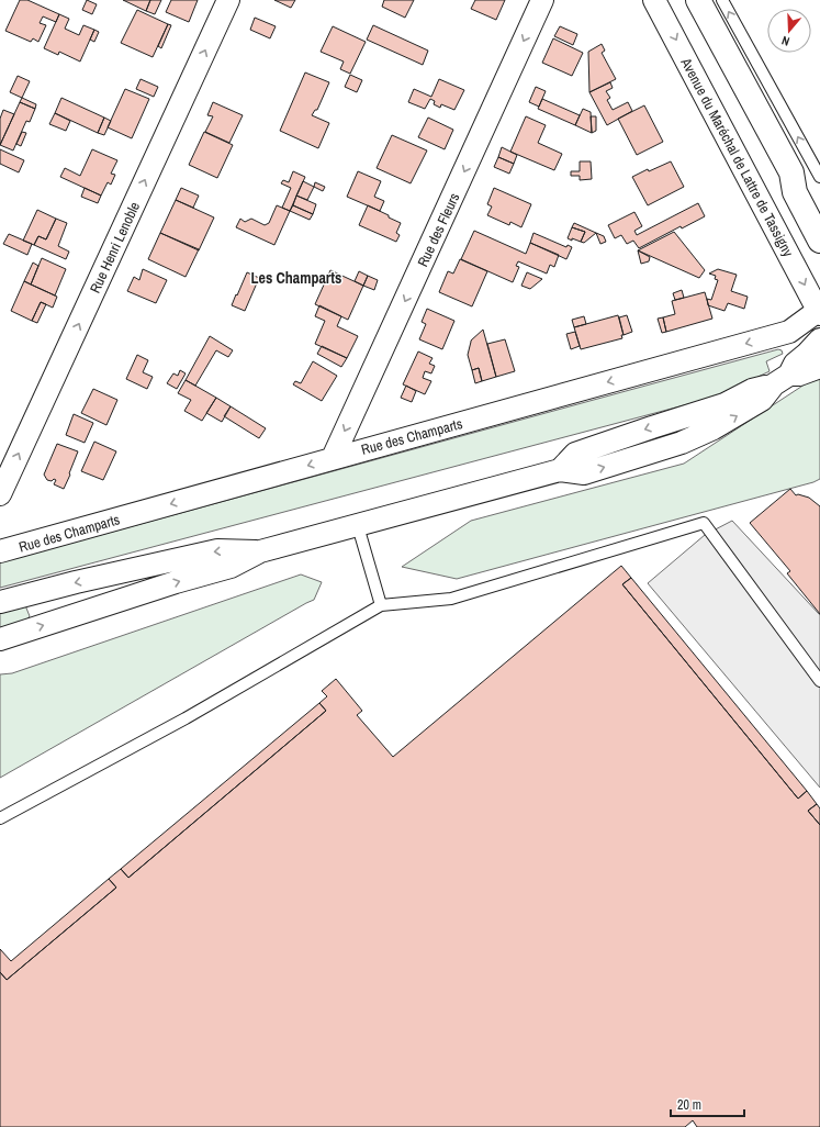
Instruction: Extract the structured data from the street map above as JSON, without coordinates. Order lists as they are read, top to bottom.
{
  "streets": {
    "street": [
      "Avenue du Maréchal de Lattre de Tassigny",
      "Rue des Fleurs",
      "Rue Henri Lenoble",
      "Rue des Champarts"
    ]
  },
  "crossings": [
    ["Avenue du Maréchal de Lattre de Tassigny", "Rue des Champarts"],
    ["Rue des Fleurs", "Rue des Champarts"]
  ],
  "one_way": ["Avenue du Maréchal de Lattre de Tassigny", "Rue des Fleurs", "Rue Henri Lenoble"],
  "districts": ["Les Champarts"],
  "scale_bar": "20 m",
  "north": "bottom"
}
